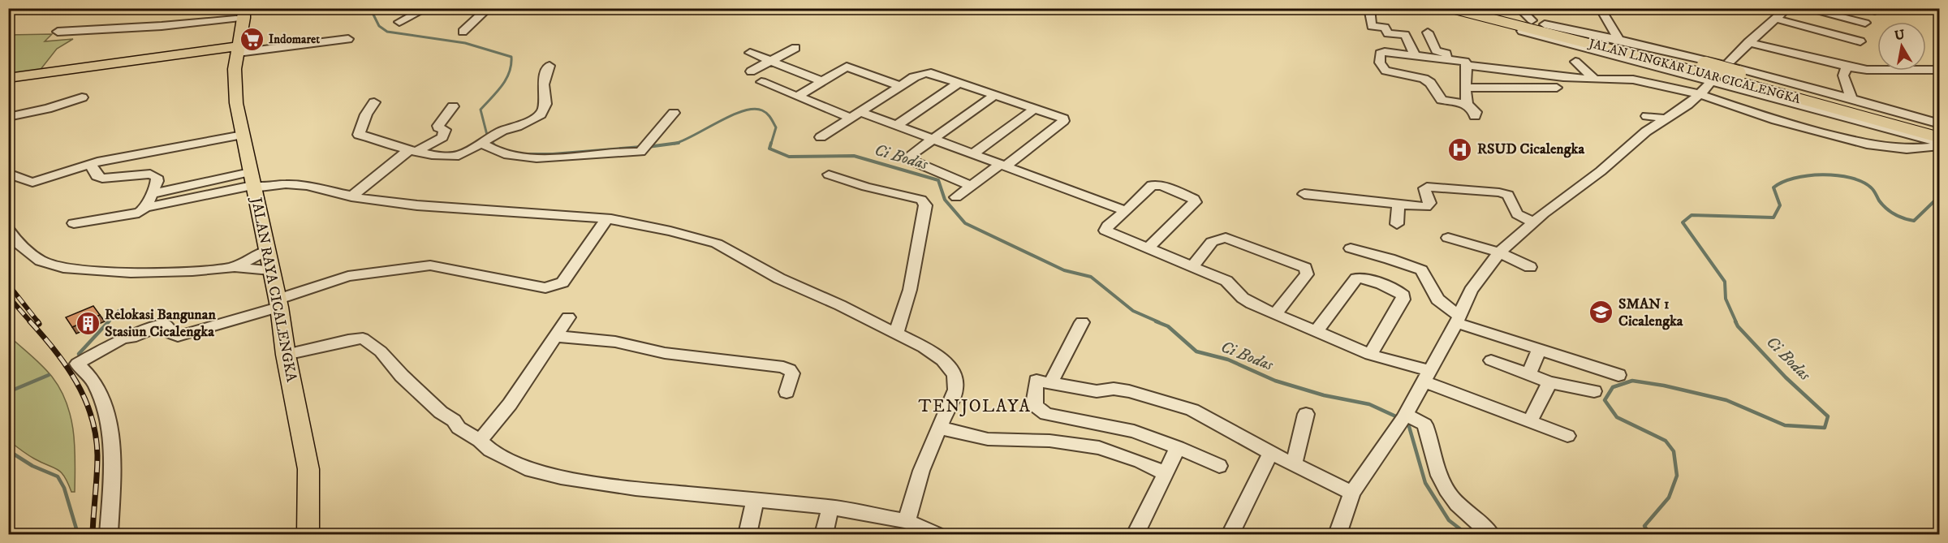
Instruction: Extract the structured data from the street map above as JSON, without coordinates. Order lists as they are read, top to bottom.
{
  "streets": {
    "highway": ["JALAN LINGKAR LUAR CICALENGKA"],
    "main road": ["JALAN RAYA CICALENGKA"]
  },
  "districts": ["TENJOLAYA"],
  "water": ["Ci Bodas"],
  "places": {
    "supermarket": ["Indomaret"],
    "hospital": ["RSUD Cicalengka"],
    "school or university": ["SMAN 1 Cicalengka"],
    "building": ["Relokasi Bangunan Stasiun Cicalengka"]
  },
  "north": "top"
}
